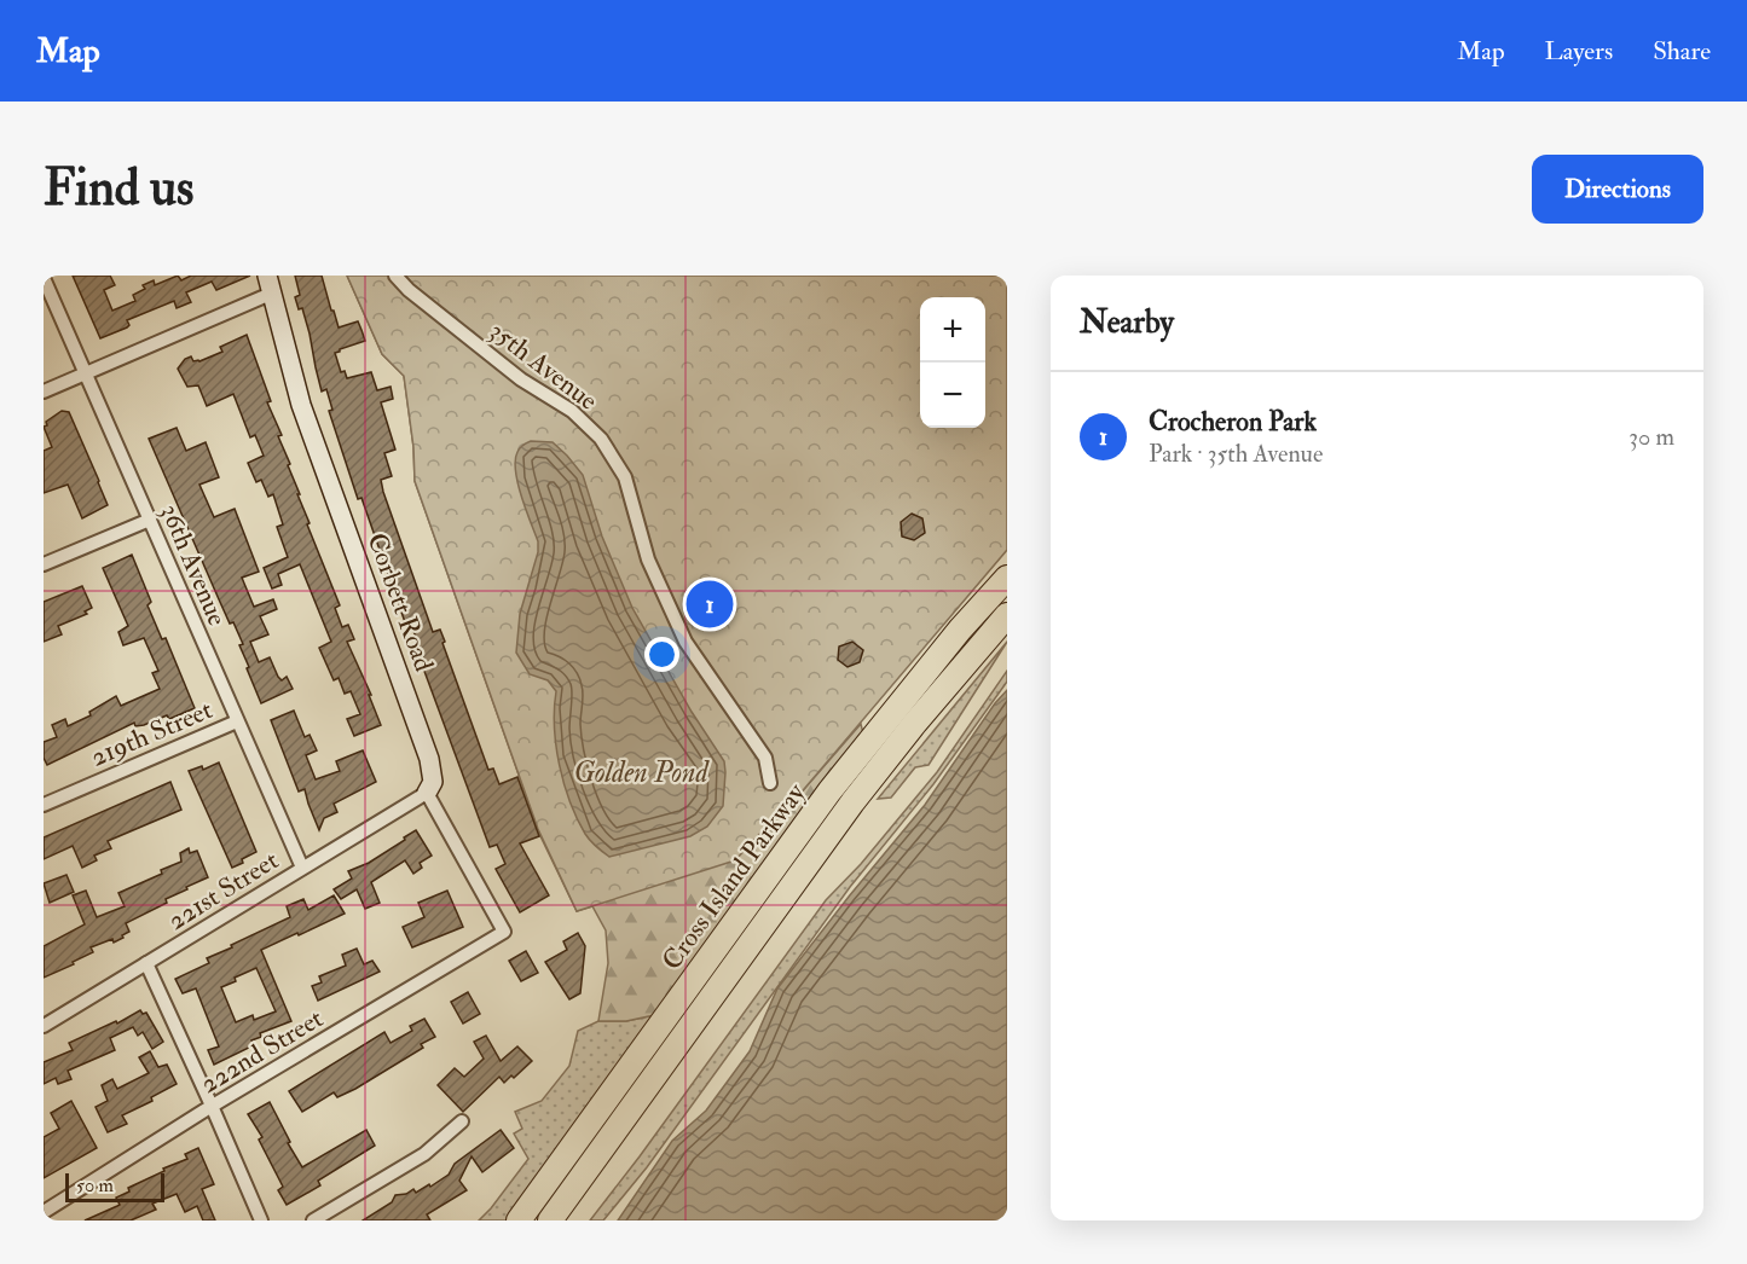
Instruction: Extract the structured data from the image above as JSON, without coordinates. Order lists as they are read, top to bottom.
{
  "streets": {
    "highway": ["Cross Island Parkway"],
    "street": [
      "35th Avenue",
      "36th Avenue",
      "Corbett Road",
      "219th Street",
      "221st Street",
      "222nd Street"
    ]
  },
  "crossings": [
    ["36th Avenue", "219th Street"],
    ["36th Avenue", "221st Street"],
    ["Corbett Road", "221st Street"],
    ["Corbett Road", "222nd Street"],
    ["221st Street", "222nd Street"]
  ],
  "water": ["Golden Pond"],
  "scale_bar": "50 m",
  "page": {
    "header": "Map",
    "nav": ["Map", "Layers", "Share"],
    "buttons": "Directions",
    "title": "Find us",
    "heading": "Nearby",
    "map_buttons": ["+", "−"],
    "list": [
      {
        "mark": "1",
        "name": "Crocheron Park",
        "note": "Park · 35th Avenue",
        "value": "30 m"
      }
    ],
    "pins": "1",
    "scale": "50 m"
  }
}
